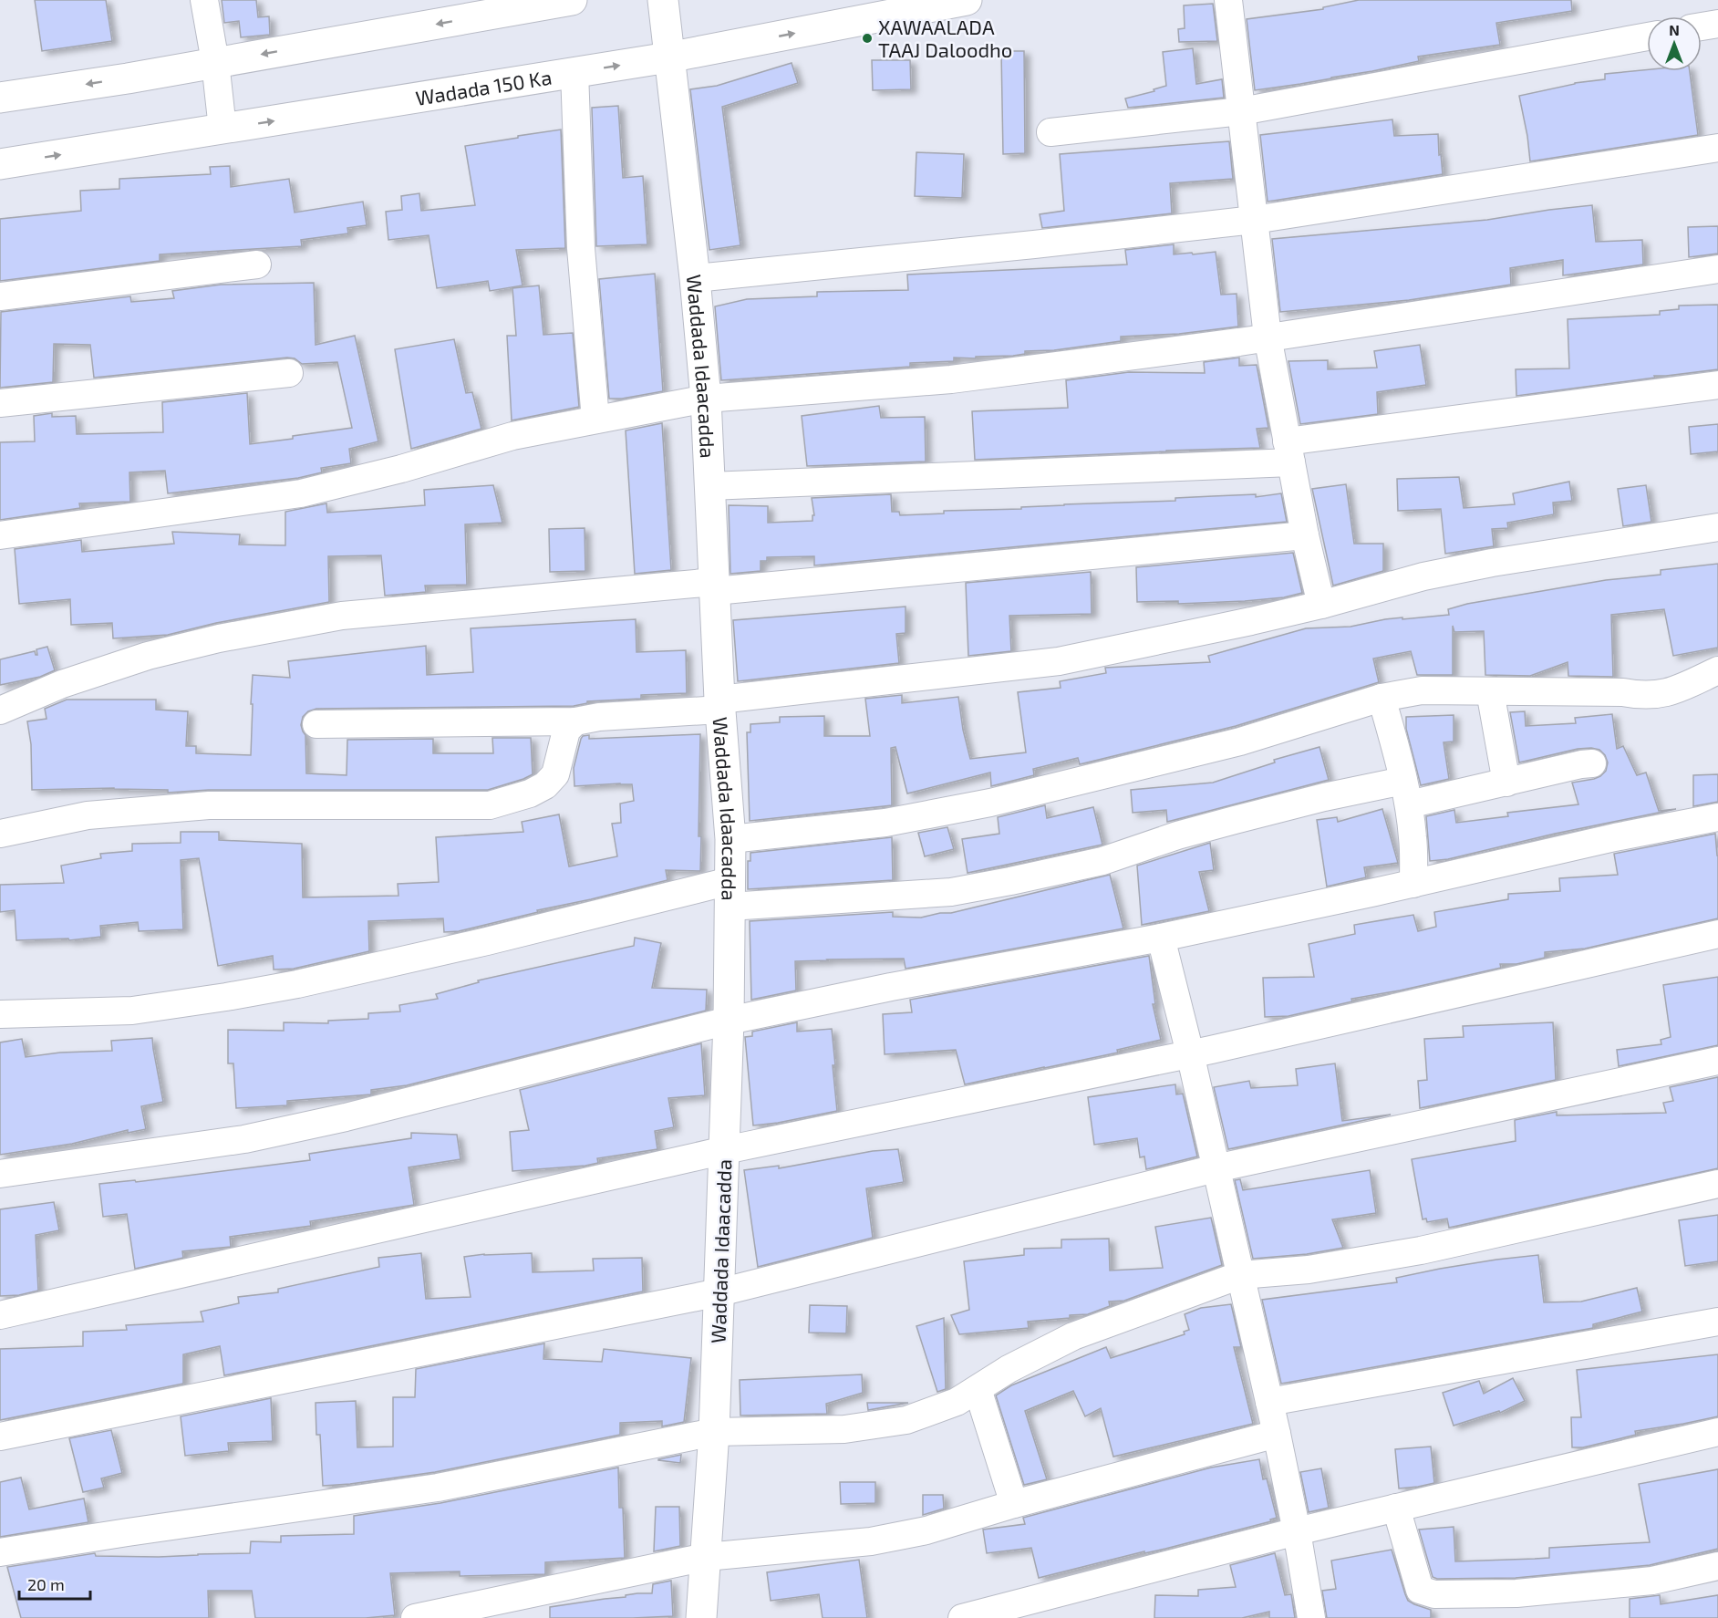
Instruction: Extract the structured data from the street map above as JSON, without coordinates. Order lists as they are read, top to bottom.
{
  "streets": {
    "street": ["Wadada 150 Ka", "Waddada Idaacadda"]
  },
  "crossings": [
    ["Wadada 150 Ka", "Waddada Idaacadda"]
  ],
  "places": ["XAWAALADA TAAJ Daloodho"],
  "scale_bar": "20 m",
  "north": "top"
}
